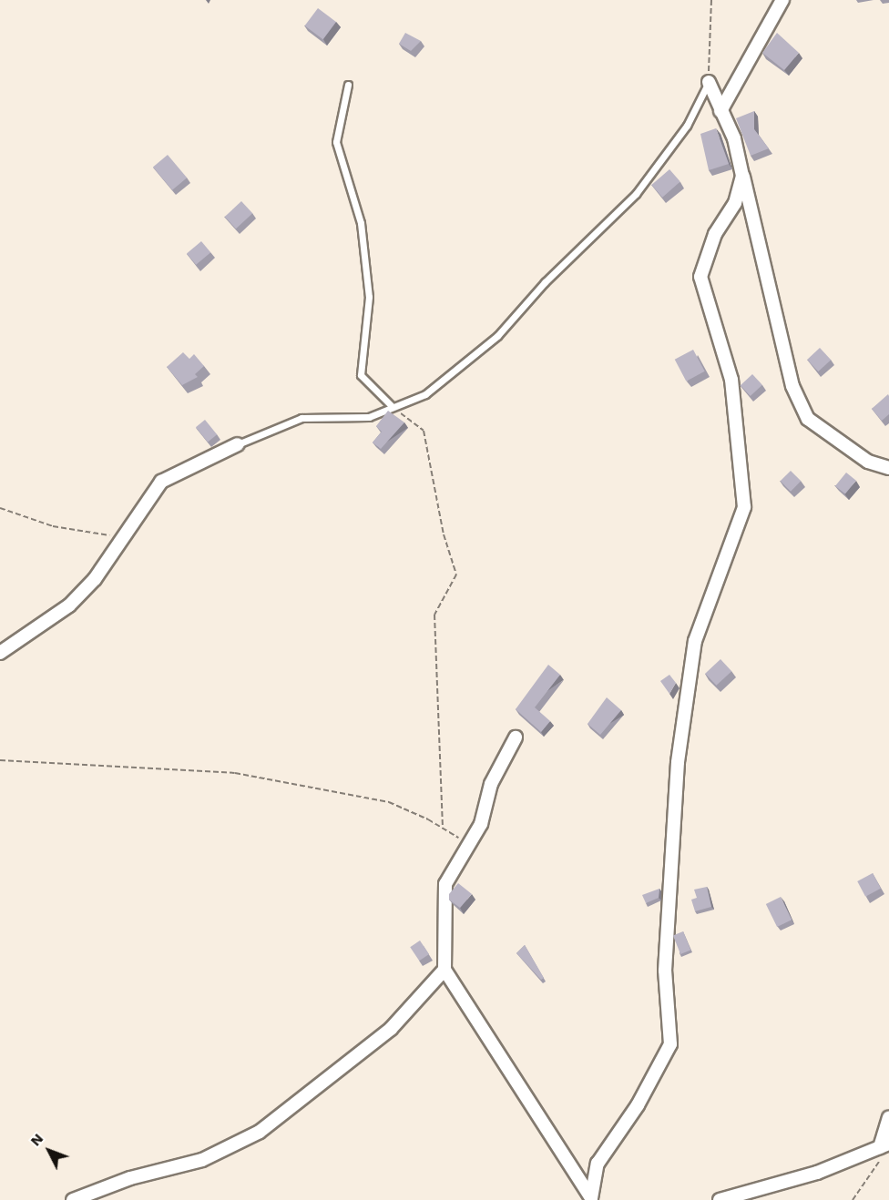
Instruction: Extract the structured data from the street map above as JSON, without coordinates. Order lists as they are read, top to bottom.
{
  "north": "top left"
}
